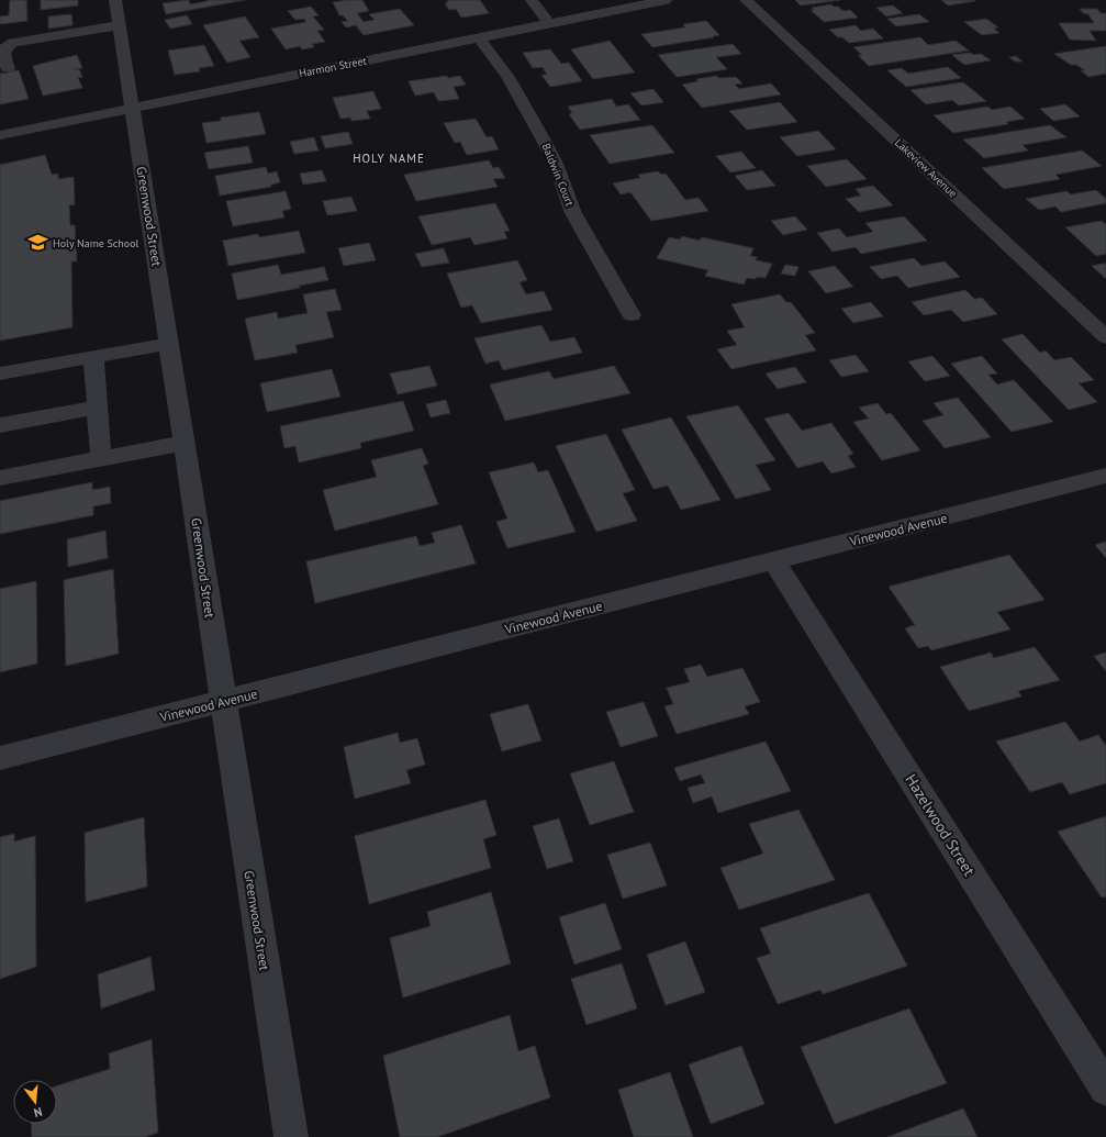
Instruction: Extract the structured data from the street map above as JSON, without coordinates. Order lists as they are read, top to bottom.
{
  "streets": {
    "street": [
      "Harmon Street",
      "Lakeview Avenue",
      "Baldwin Court",
      "Greenwood Street",
      "Vinewood Avenue",
      "Hazelwood Street"
    ]
  },
  "crossings": [
    ["Harmon Street", "Baldwin Court"],
    ["Harmon Street", "Greenwood Street"],
    ["Greenwood Street", "Vinewood Avenue"],
    ["Vinewood Avenue", "Hazelwood Street"]
  ],
  "districts": ["HOLY NAME"],
  "places": {
    "school or university": ["Holy Name School"]
  },
  "north": "bottom"
}
